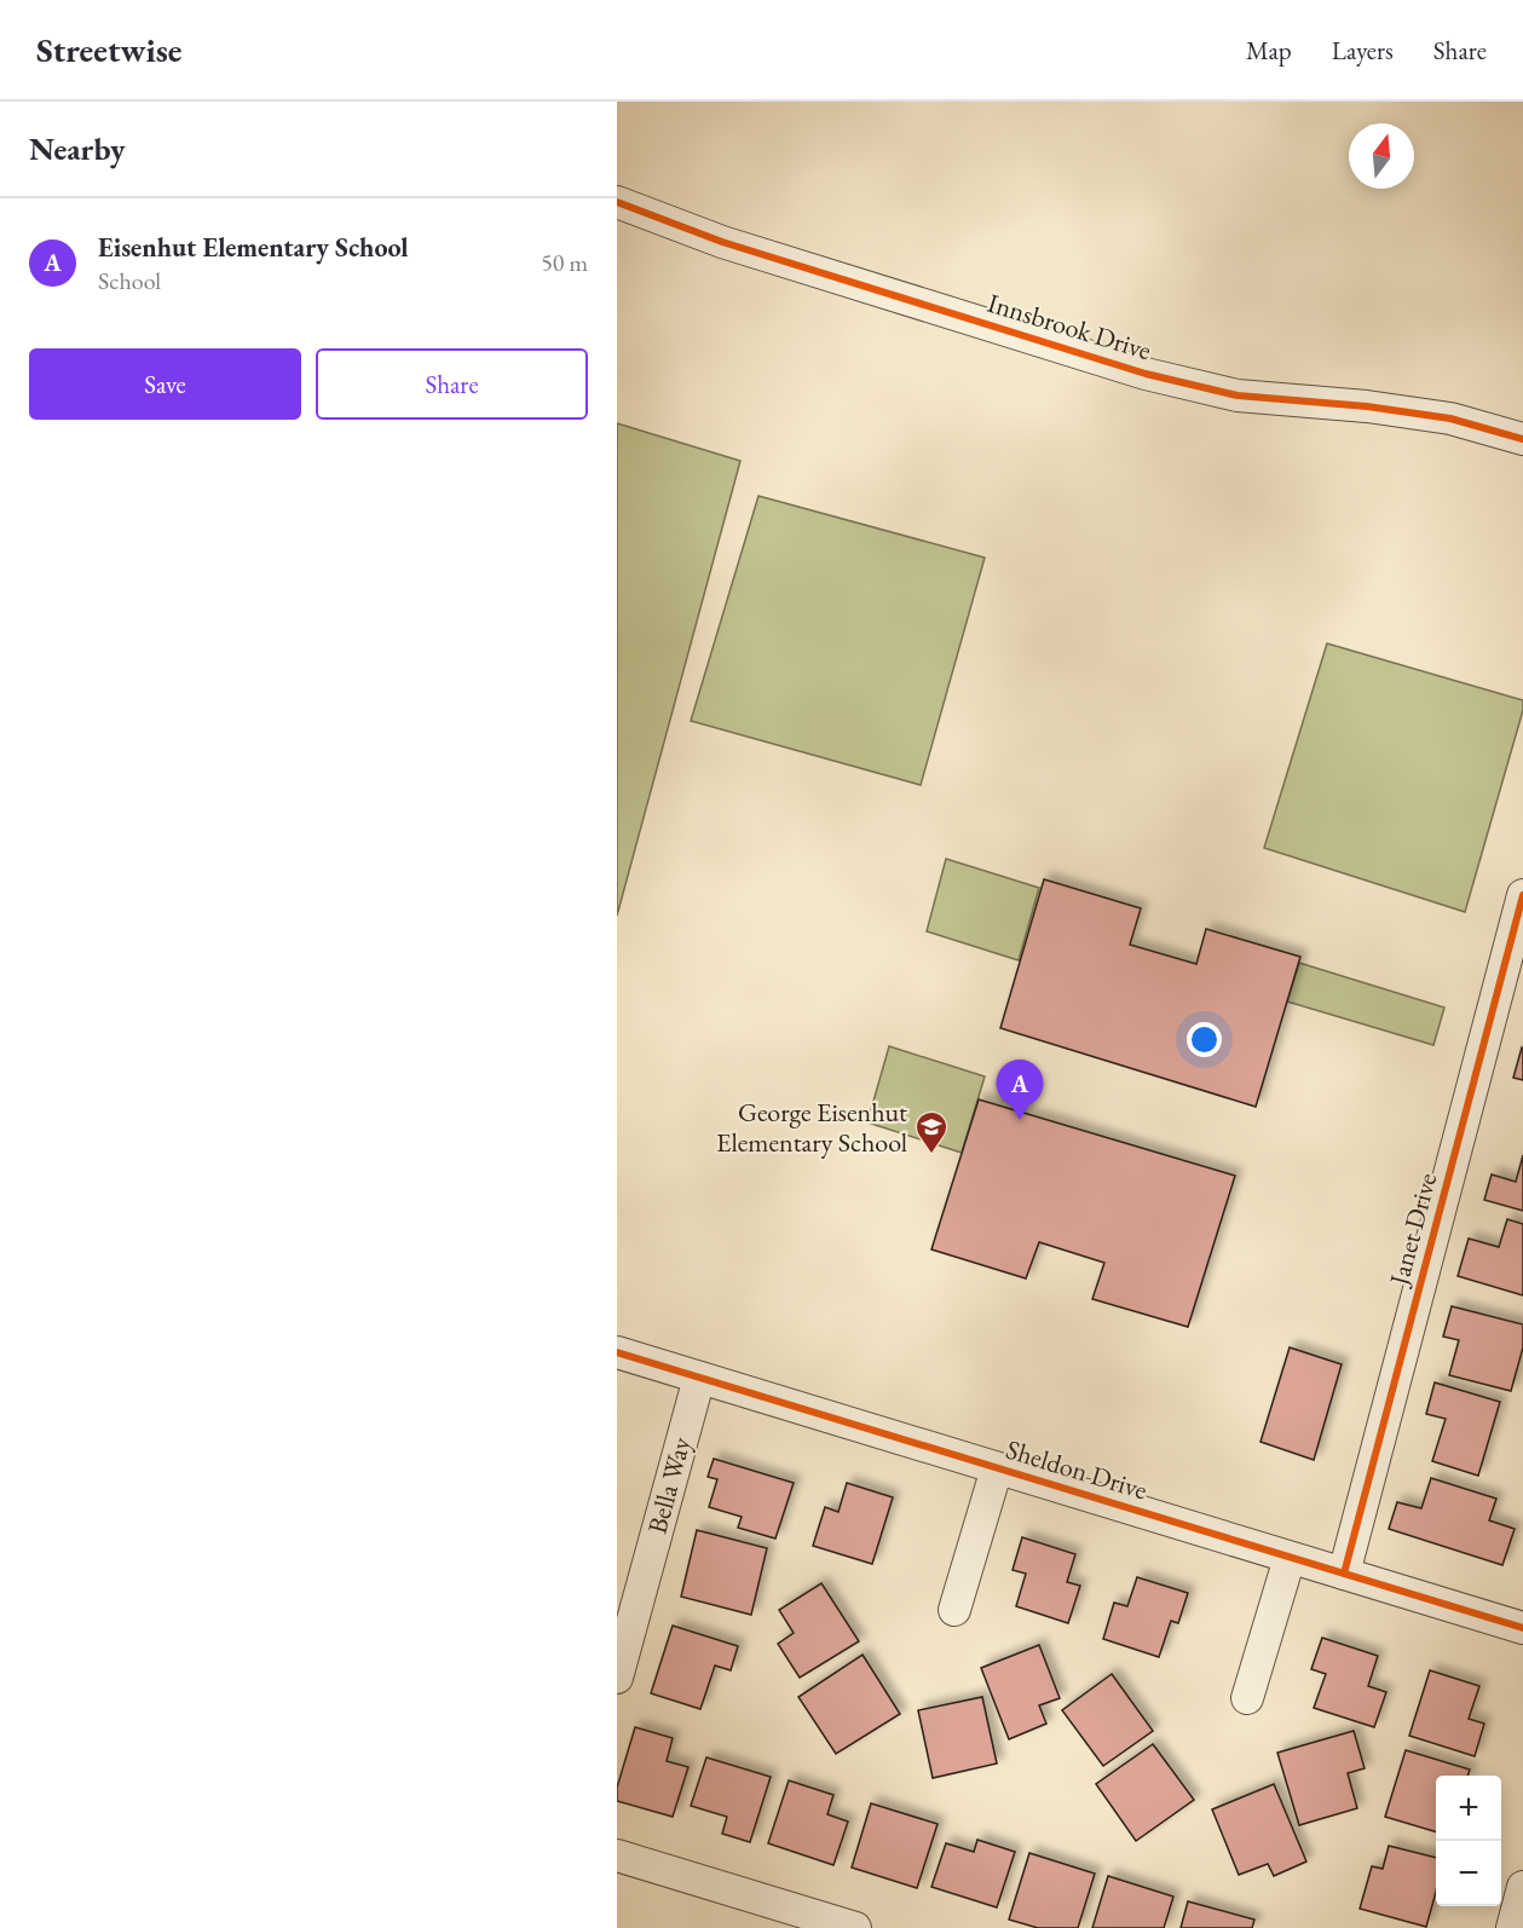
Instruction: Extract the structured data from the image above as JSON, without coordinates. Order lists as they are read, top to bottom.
{
  "streets": {
    "street": [
      "Innsbrook Drive",
      "Janet Drive",
      "Sheldon Drive",
      "Bella Way"
    ]
  },
  "crossings": [
    ["Janet Drive", "Sheldon Drive"],
    ["Sheldon Drive", "Bella Way"]
  ],
  "places": {
    "school or university": ["George Eisenhut Elementary School"]
  },
  "north": "top",
  "page": {
    "header": "Streetwise",
    "nav": ["Map", "Layers", "Share"],
    "heading": "Nearby",
    "list": [
      {
        "mark": "A",
        "name": "Eisenhut Elementary School",
        "note": "School",
        "value": "50 m"
      }
    ],
    "buttons": ["Save", "Share"],
    "pins": "A",
    "map_buttons": ["+", "−"]
  }
}
